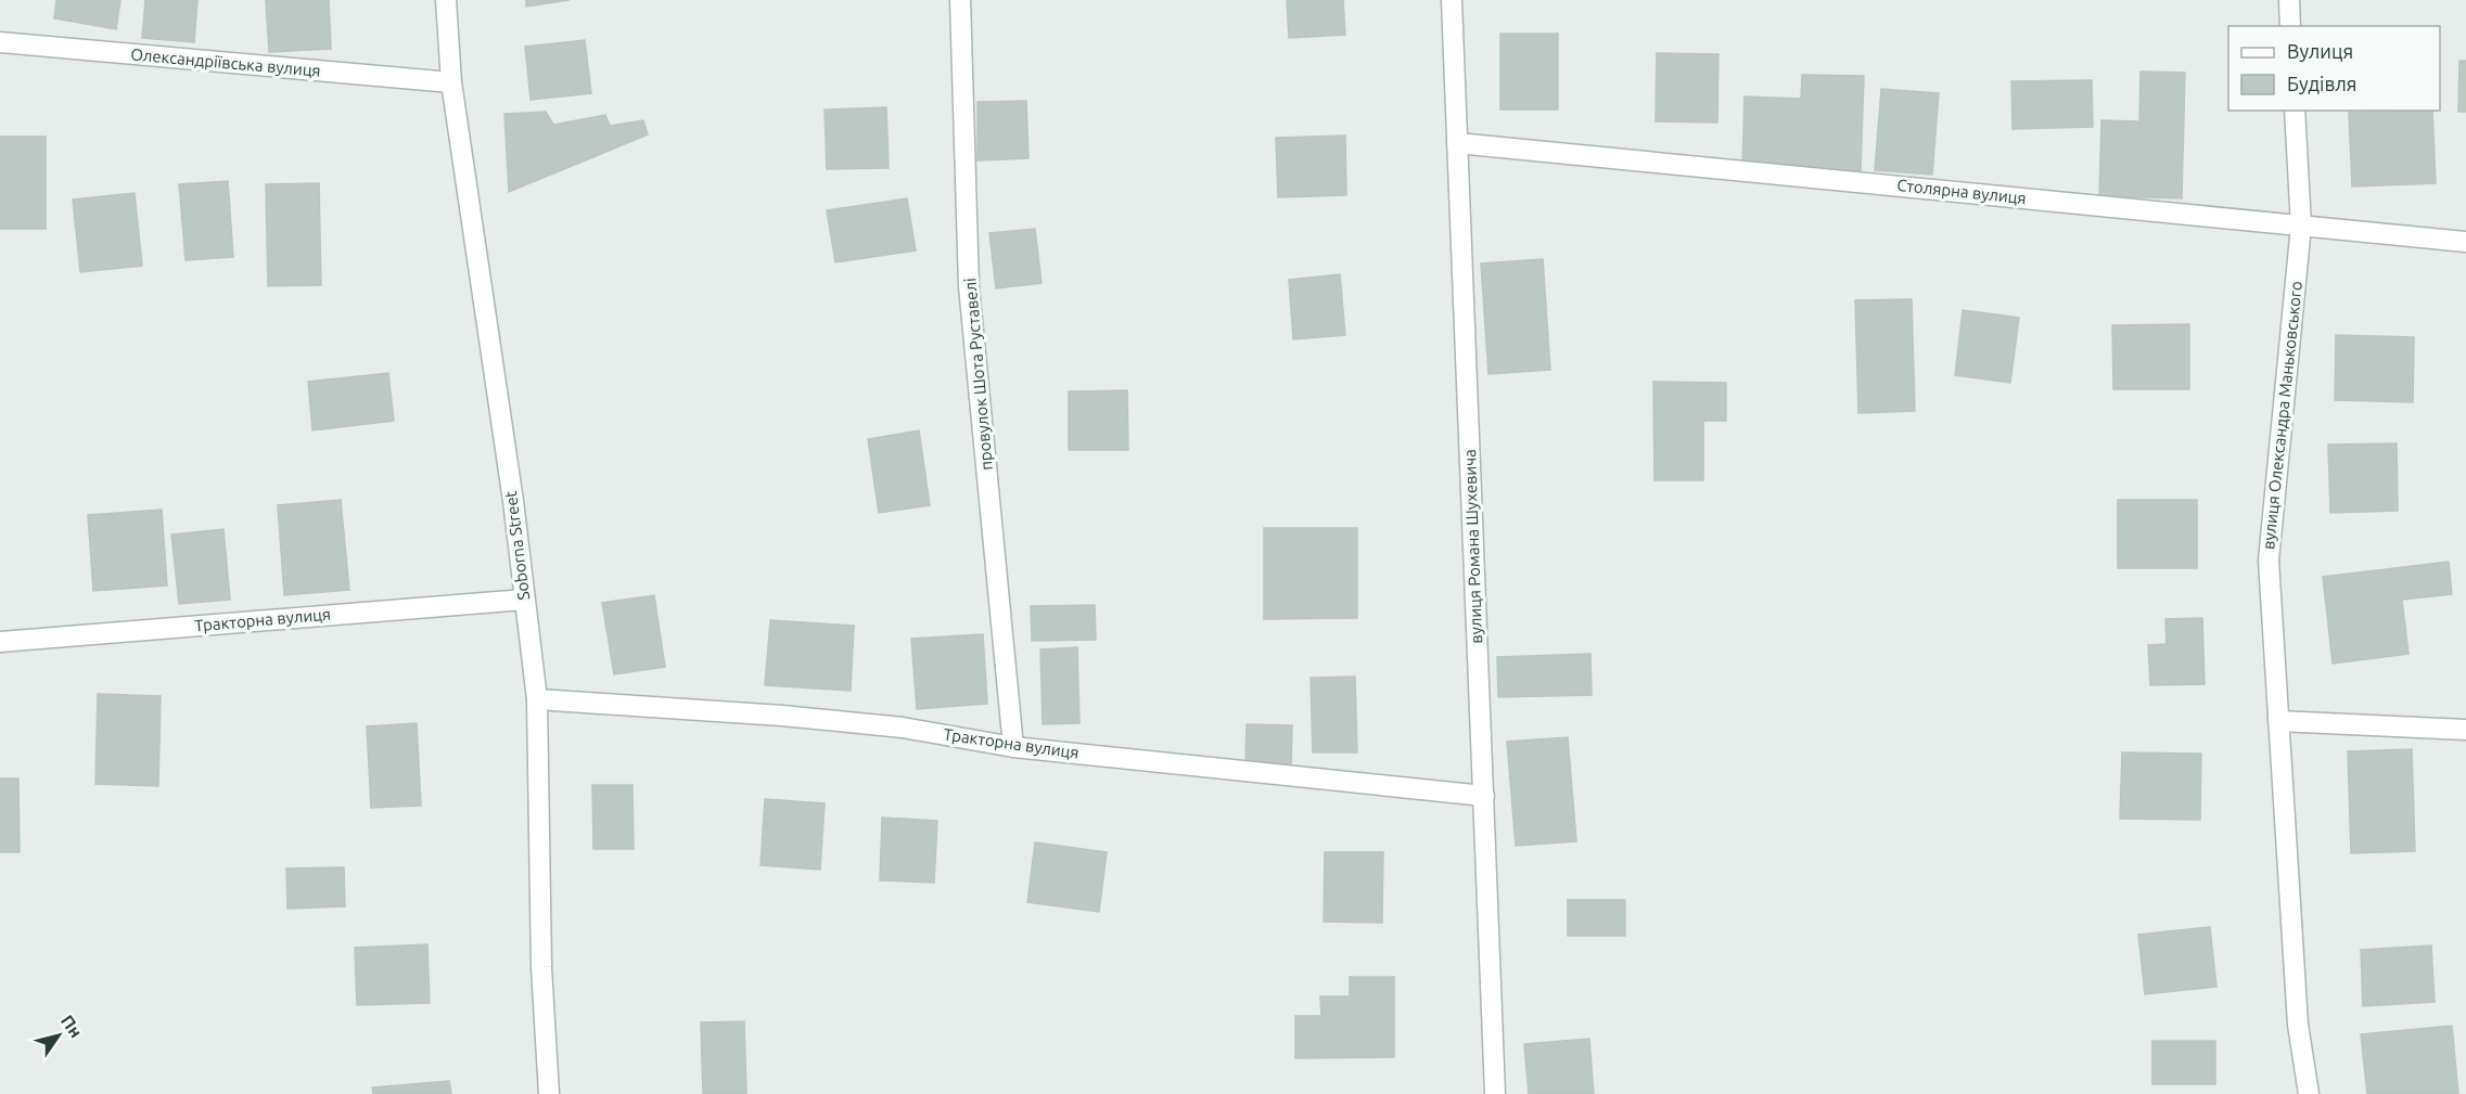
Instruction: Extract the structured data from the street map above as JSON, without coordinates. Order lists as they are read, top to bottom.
{
  "streets": {
    "street": [
      "Олександріївська вулиця",
      "Столярна вулиця",
      "провулок Шота Руставелі",
      "вулиця Олександра Маньковського",
      "Soborna Street",
      "вулиця Романа Шухевича",
      "Тракторна вулиця"
    ]
  },
  "crossings": [
    ["Олександріївська вулиця", "Soborna Street"],
    ["Столярна вулиця", "вулиця Олександра Маньковського"],
    ["Столярна вулиця", "вулиця Романа Шухевича"],
    ["провулок Шота Руставелі", "Тракторна вулиця"],
    ["Soborna Street", "Тракторна вулиця"],
    ["вулиця Романа Шухевича", "Тракторна вулиця"]
  ],
  "legend": ["Вулиця", "Будівля"],
  "north": "top right"
}
